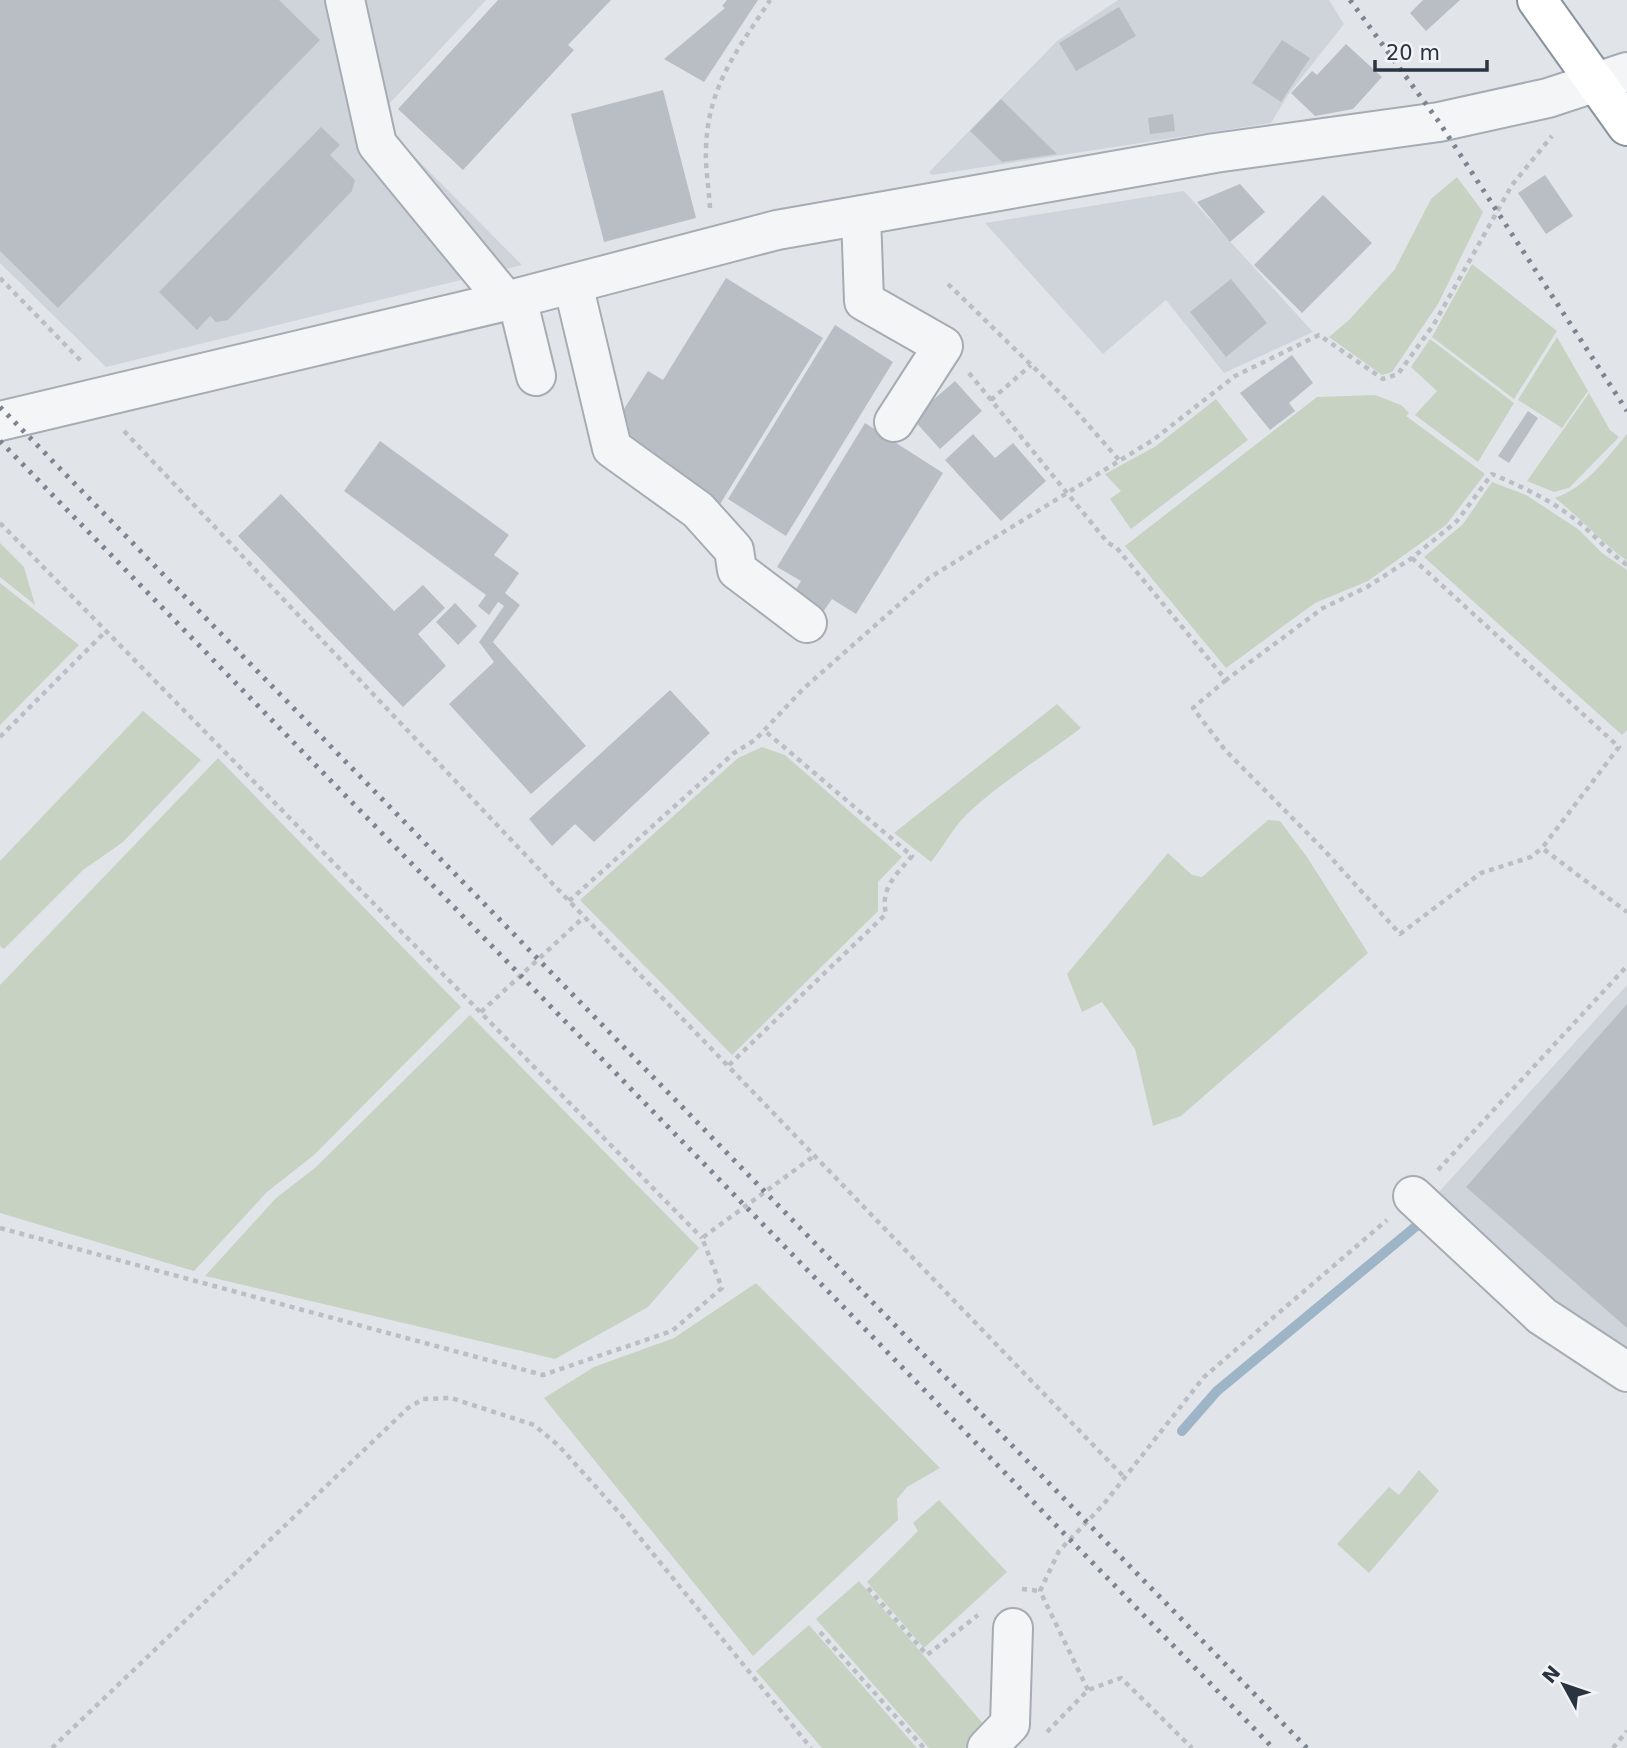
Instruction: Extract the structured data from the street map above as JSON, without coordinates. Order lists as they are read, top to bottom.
{
  "scale_bar": "20 m",
  "north": "top left"
}
